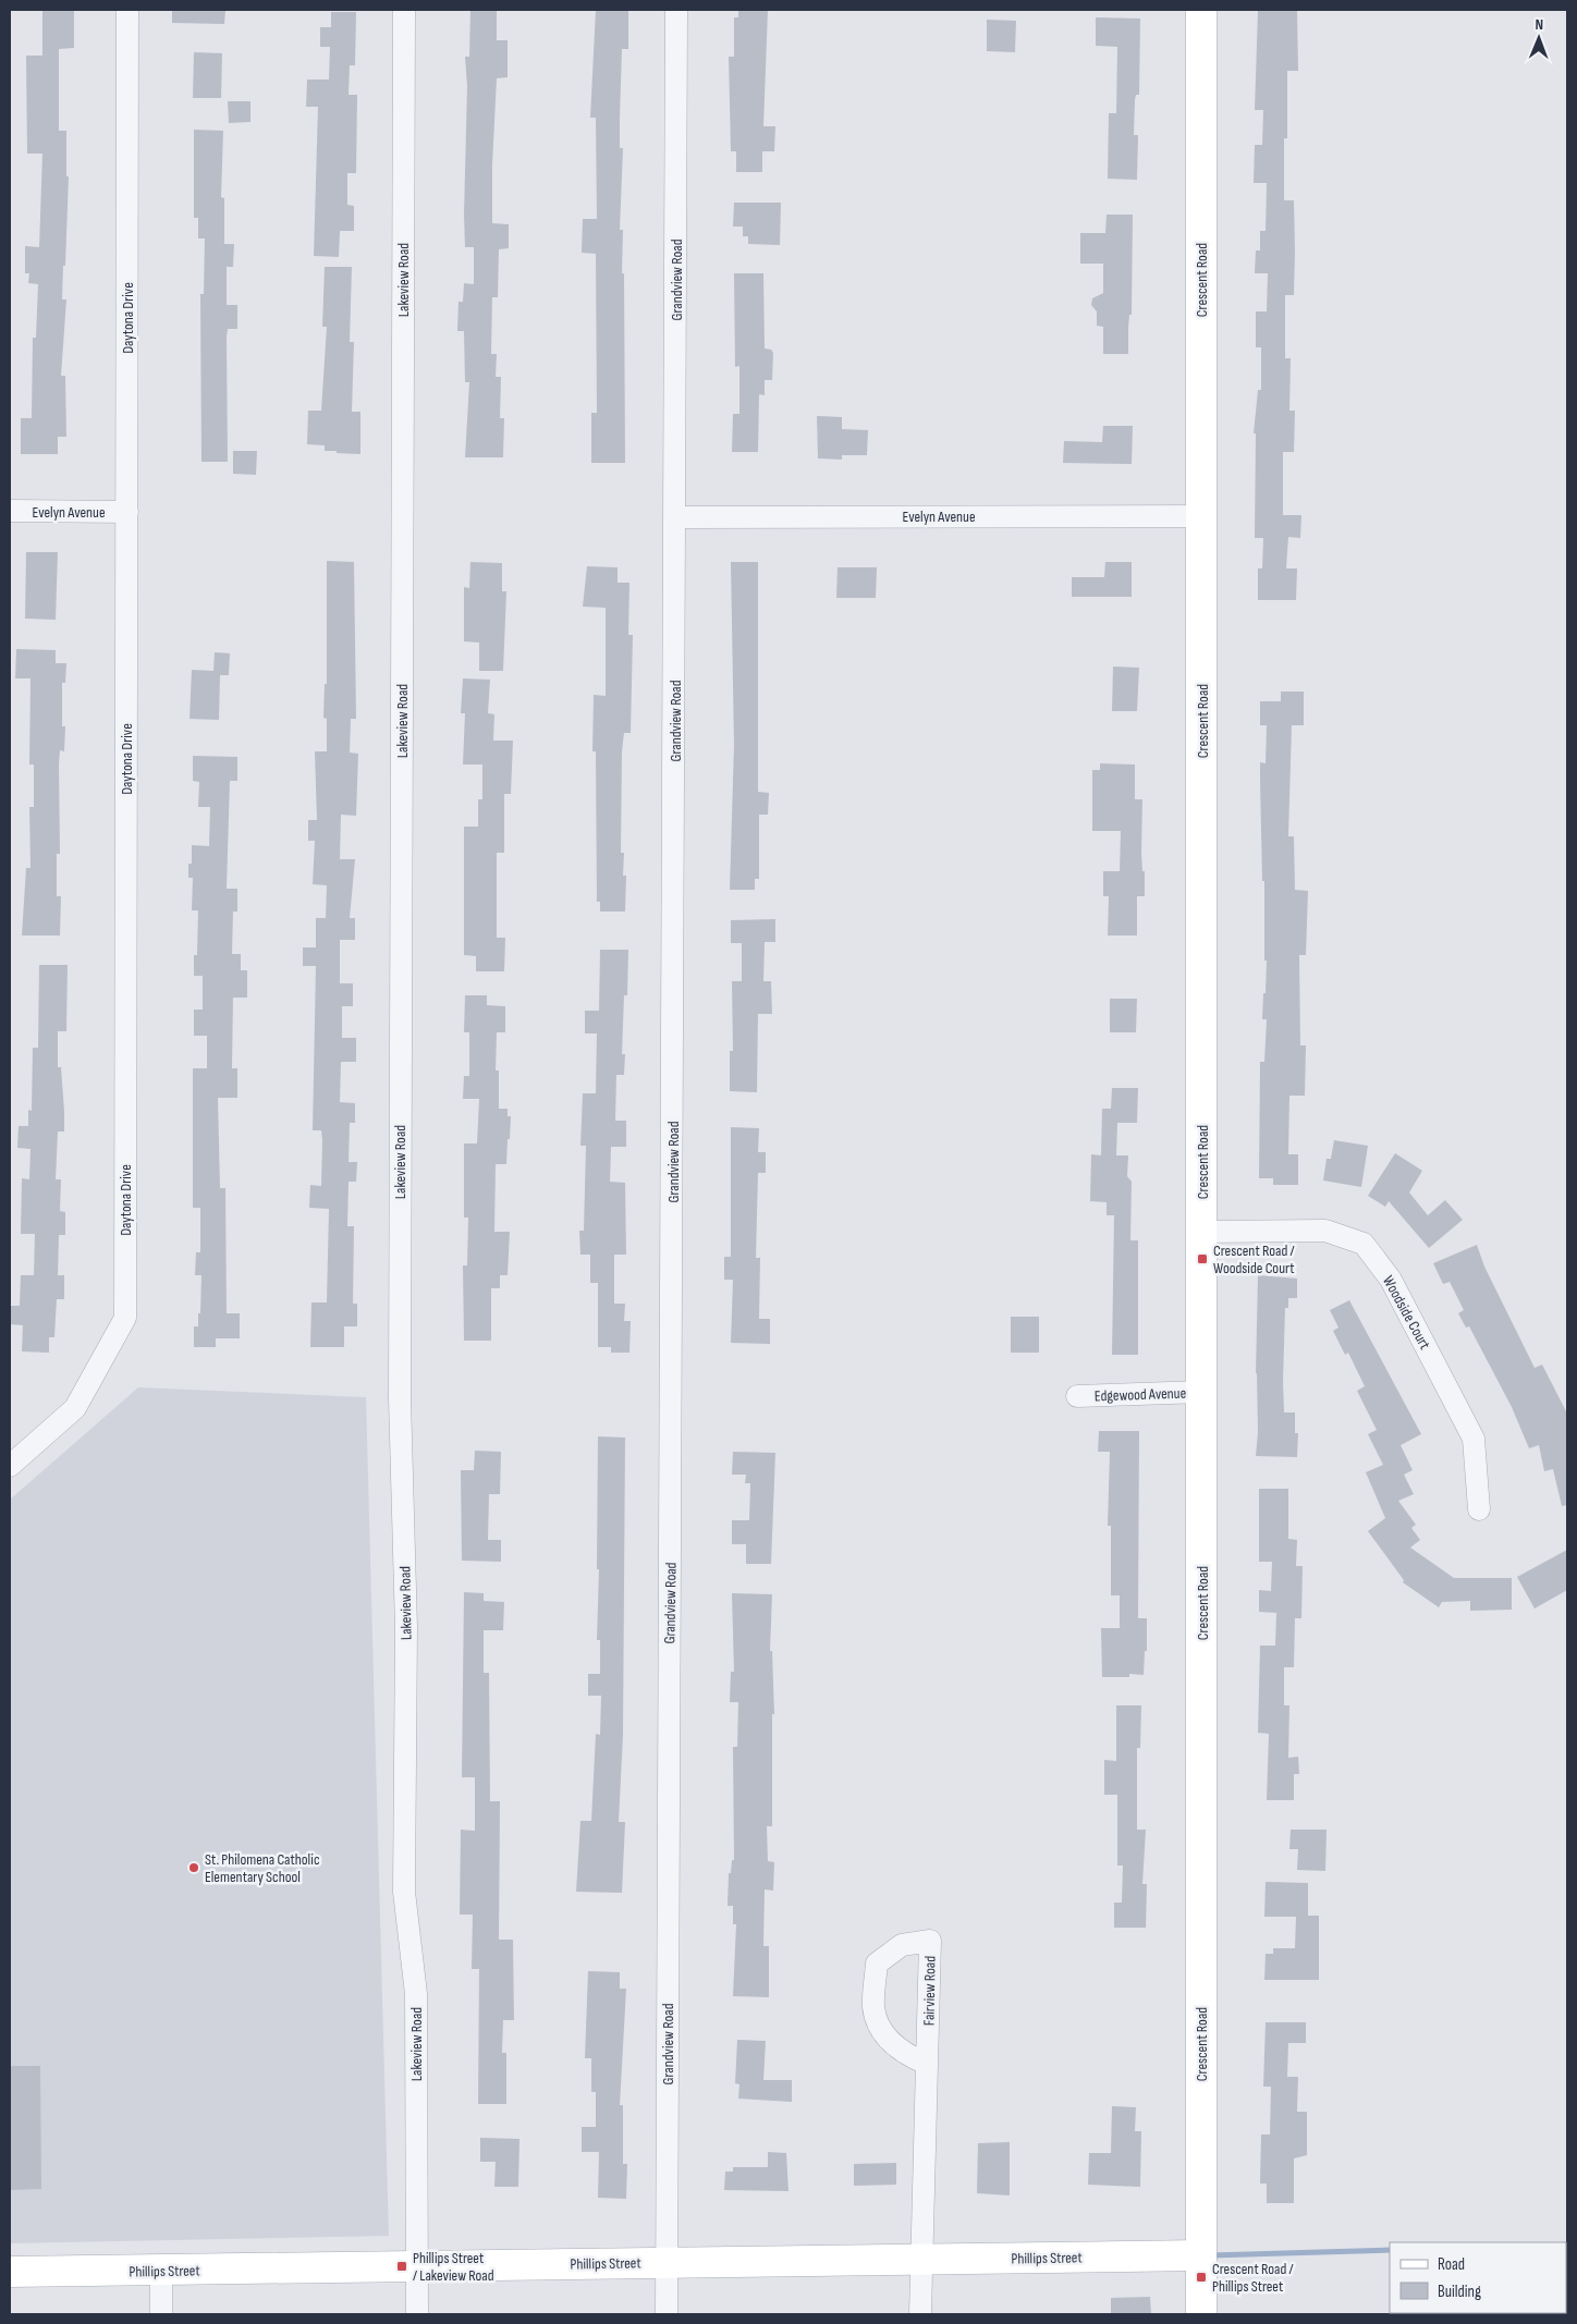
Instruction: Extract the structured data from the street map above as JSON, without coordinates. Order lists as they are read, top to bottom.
{
  "streets": {
    "street": [
      "Lakeview Road",
      "Grandview Road",
      "Crescent Road",
      "Daytona Drive",
      "Evelyn Avenue",
      "Woodside Court",
      "Edgewood Avenue",
      "Fairview Road",
      "Phillips Street"
    ]
  },
  "crossings": [
    ["Lakeview Road", "Phillips Street"],
    ["Grandview Road", "Evelyn Avenue"],
    ["Grandview Road", "Phillips Street"],
    ["Crescent Road", "Evelyn Avenue"],
    ["Crescent Road", "Woodside Court"],
    ["Crescent Road", "Edgewood Avenue"],
    ["Crescent Road", "Phillips Street"],
    ["Daytona Drive", "Evelyn Avenue"],
    ["Fairview Road", "Phillips Street"]
  ],
  "places": {
    "transit": ["Crescent Road / Woodside Court", "Phillips Street / Lakeview Road", "Crescent Road / Phillips Street"],
    "other": ["St. Philomena Catholic Elementary School"]
  },
  "legend": ["Road", "Building"],
  "north": "top"
}
